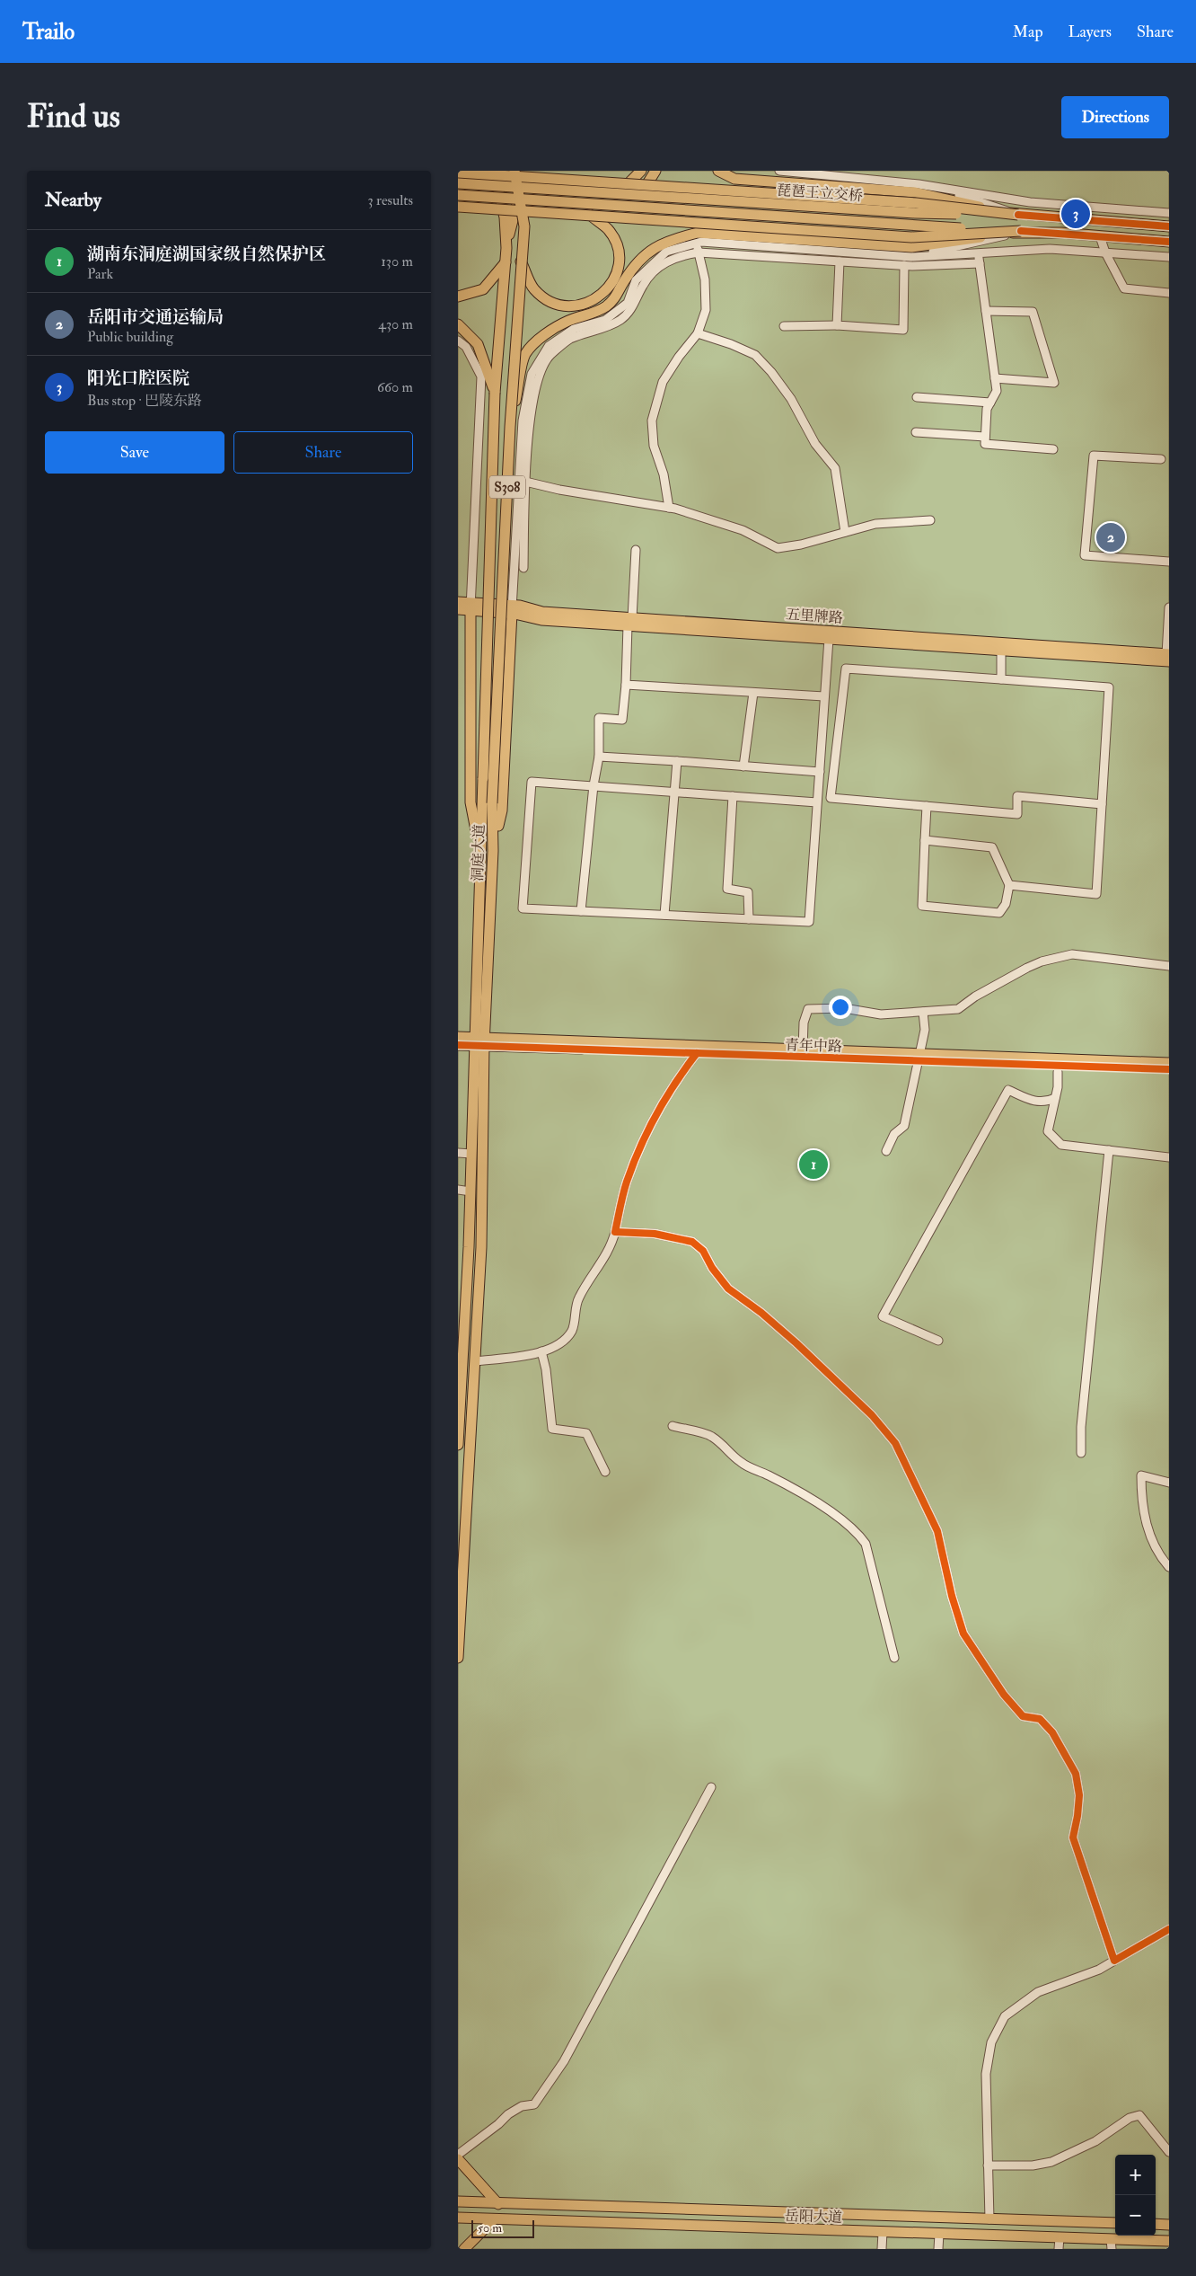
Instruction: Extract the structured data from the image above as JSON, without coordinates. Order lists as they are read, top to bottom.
{
  "streets": {
    "main road": [
      "琵琶王立交桥",
      "S308",
      "五里牌路",
      "洞庭大道",
      "青年中路",
      "岳阳大道"
    ]
  },
  "crossings": [
    ["S308", "洞庭大道"],
    ["洞庭大道", "青年中路"]
  ],
  "scale_bar": "50 m",
  "page": {
    "header": "Trailo",
    "nav": ["Map", "Layers", "Share"],
    "buttons": [
      "Directions",
      ["Save", "Share"]
    ],
    "title": "Find us",
    "heading": ["Nearby", "3 results"],
    "pins": ["3", "2", "1"],
    "list": [
      {
        "mark": "1",
        "name": "湖南东洞庭湖国家级自然保护区",
        "note": "Park",
        "value": "130 m"
      },
      {
        "mark": "2",
        "name": "岳阳市交通运输局",
        "note": "Public building",
        "value": "430 m"
      },
      {
        "mark": "3",
        "name": "阳光口腔医院",
        "note": "Bus stop · 巴陵东路",
        "value": "660 m"
      }
    ],
    "map_buttons": ["+", "−"],
    "scale": "50 m"
  }
}
